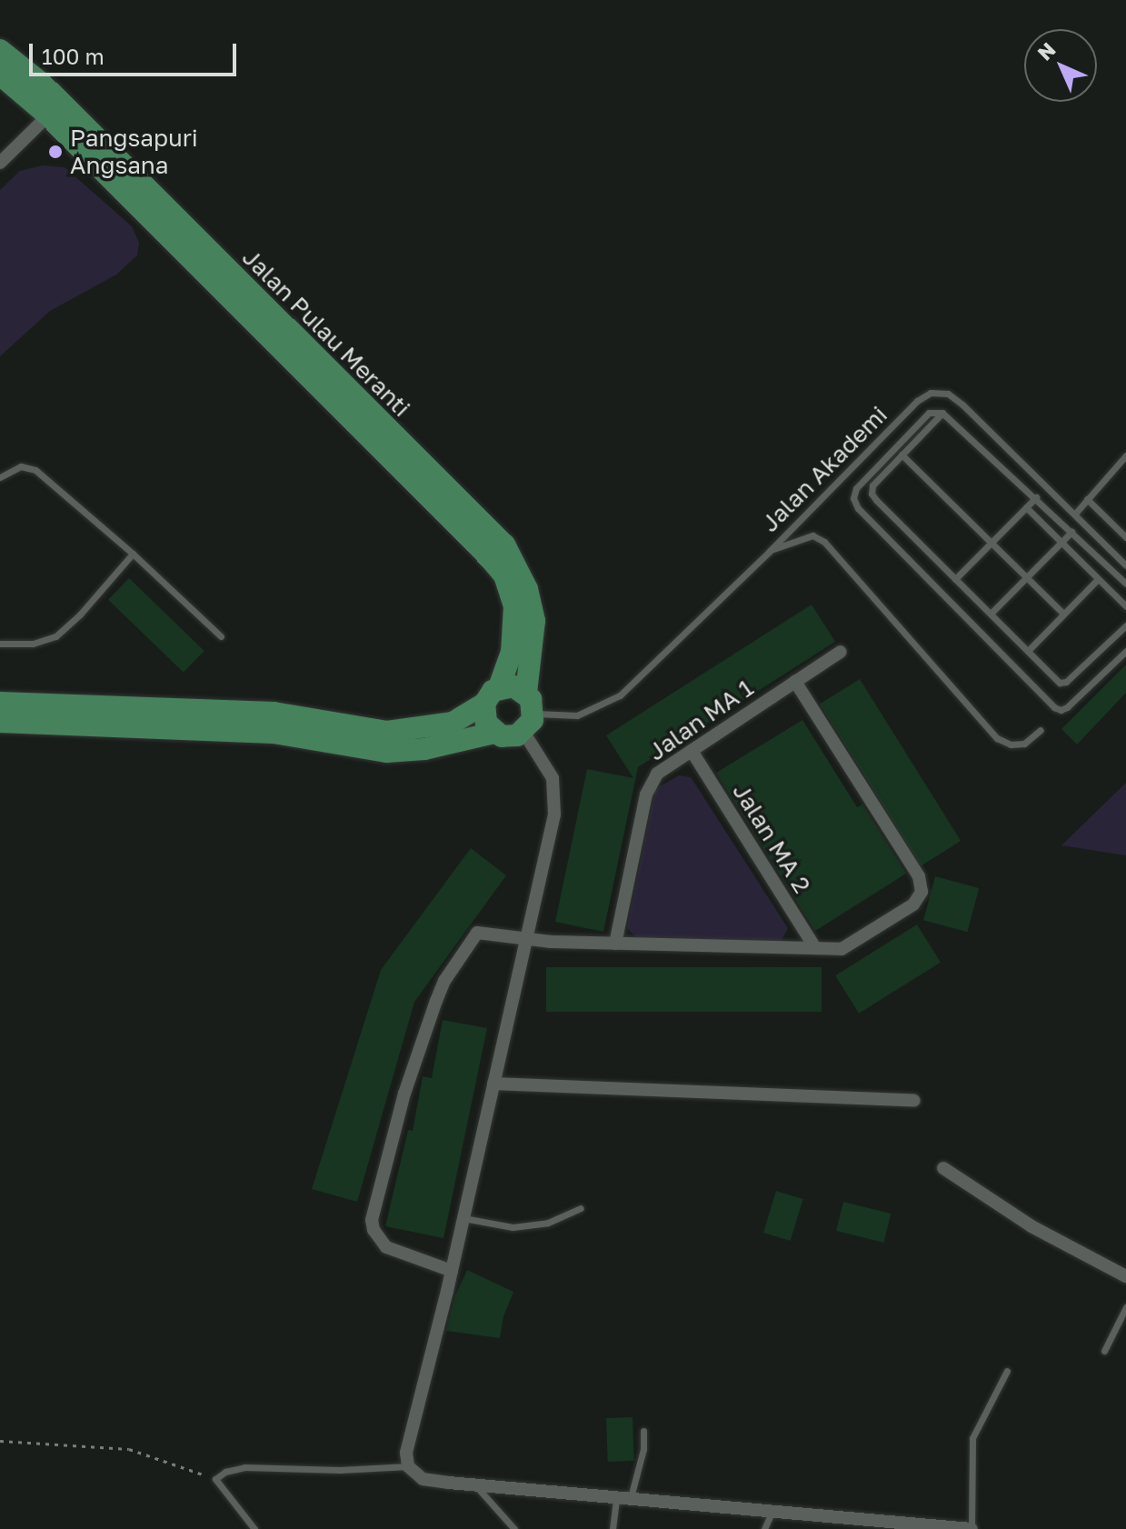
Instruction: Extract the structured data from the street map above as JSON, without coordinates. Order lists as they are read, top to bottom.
{
  "streets": {
    "main road": ["Jalan Pulau Meranti"],
    "street": ["Jalan MA 1", "Jalan MA 2"],
    "lane": ["Jalan Akademi"]
  },
  "crossings": [
    ["Jalan Pulau Meranti", "Jalan Akademi"],
    ["Jalan MA 1", "Jalan MA 2"]
  ],
  "places": ["Pangsapuri Angsana"],
  "scale_bar": "100 m",
  "north": "top left"
}
